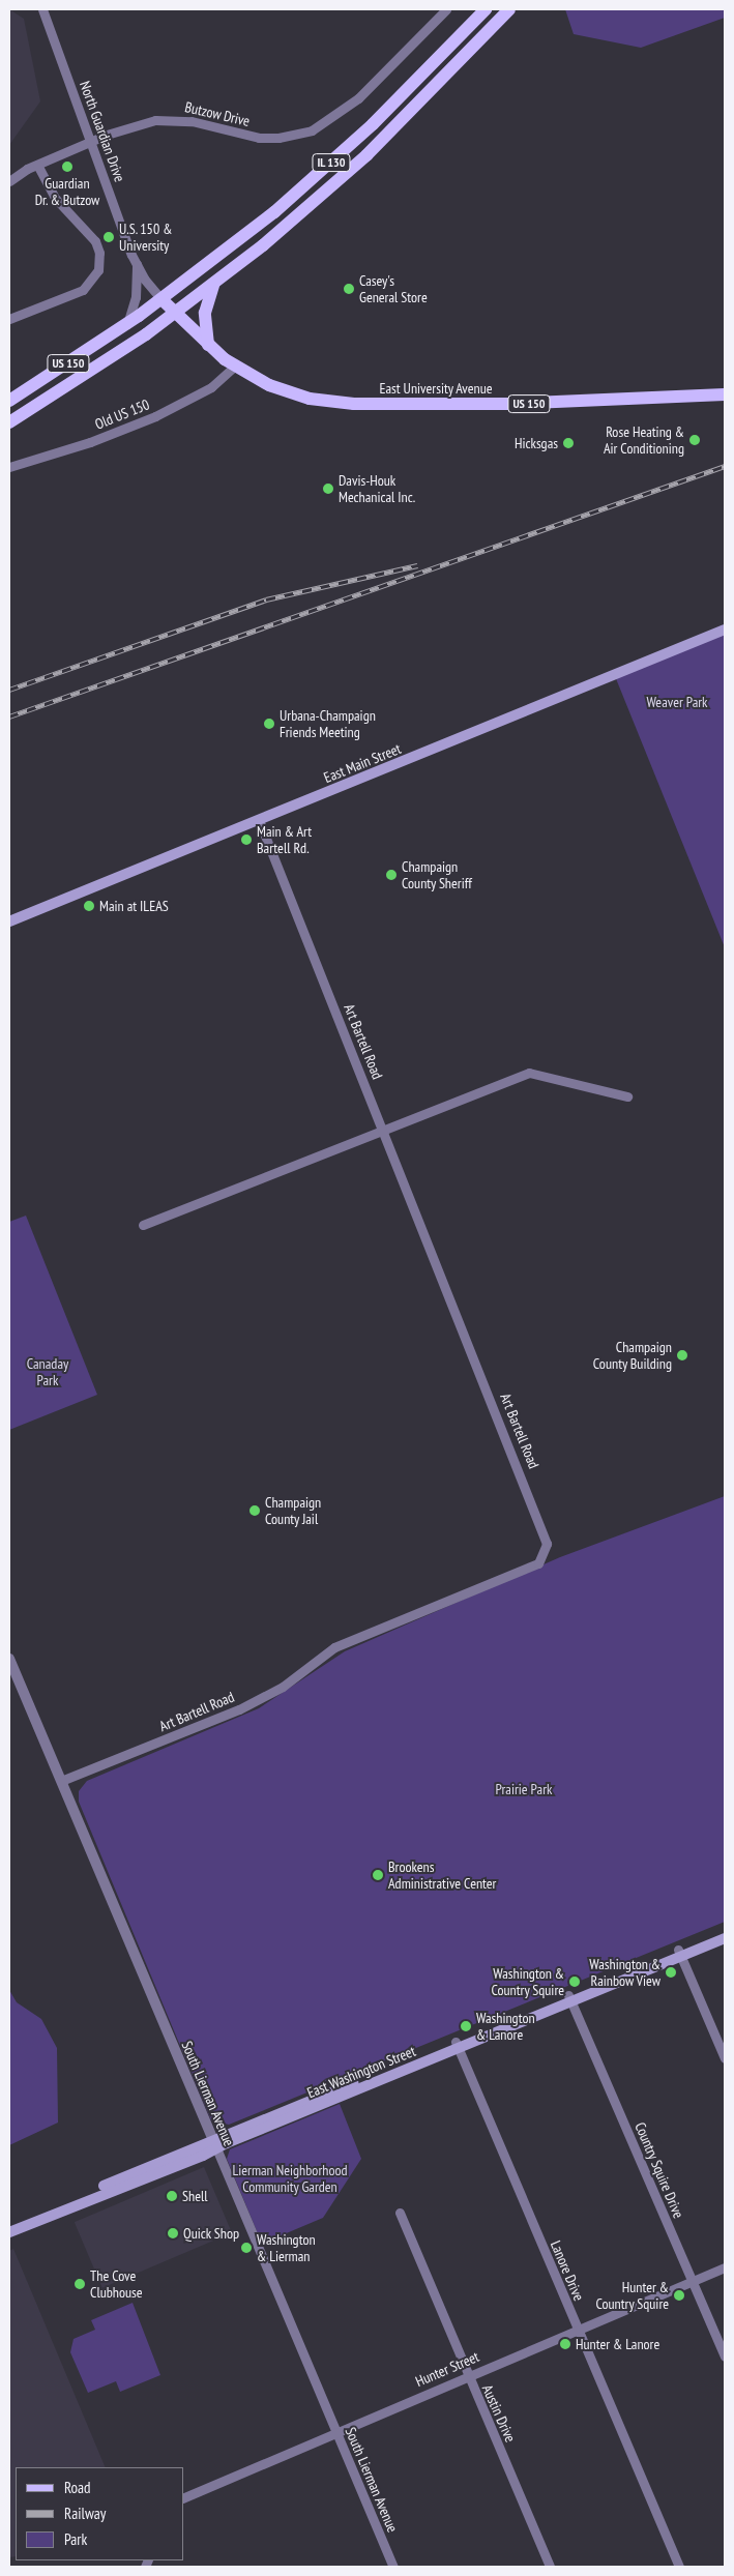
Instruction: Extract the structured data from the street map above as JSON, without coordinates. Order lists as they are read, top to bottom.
{
  "streets": {
    "main road": [
      "IL 130",
      "US 150",
      "East University Avenue",
      "East Main Street",
      "East Washington Street"
    ],
    "street": [
      "Butzow Drive",
      "North Guardian Drive",
      "Old US 150",
      "Art Bartell Road",
      "South Lierman Avenue",
      "Country Squire Drive",
      "Lanore Drive",
      "Hunter Street",
      "Austin Drive"
    ]
  },
  "crossings": [
    ["Butzow Drive", "North Guardian Drive"],
    ["North Guardian Drive", "IL 130"],
    ["North Guardian Drive", "US 150"],
    ["North Guardian Drive", "East University Avenue"],
    ["IL 130", "US 150"],
    ["IL 130", "East University Avenue"],
    ["US 150", "East University Avenue"],
    ["East University Avenue", "Old US 150"],
    ["East Main Street", "Art Bartell Road"],
    ["Art Bartell Road", "South Lierman Avenue"],
    ["East Washington Street", "South Lierman Avenue"],
    ["East Washington Street", "Country Squire Drive"],
    ["East Washington Street", "Lanore Drive"],
    ["South Lierman Avenue", "Hunter Street"],
    ["Country Squire Drive", "Hunter Street"],
    ["Lanore Drive", "Hunter Street"],
    ["Hunter Street", "Austin Drive"]
  ],
  "parks": [
    "Weaver Park",
    "Canaday Park",
    "Prairie Park",
    "Lierman Neighborhood Community Garden"
  ],
  "places": [
    "Guardian Dr. & Butzow",
    "U.S. 150 & University",
    "Casey's General Store",
    "Rose Heating & Air Conditioning",
    "Hicksgas",
    "Davis-Houk Mechanical Inc.",
    "Urbana-Champaign Friends Meeting",
    "Main & Art Bartell Rd.",
    "Champaign County Sheriff",
    "Main at ILEAS",
    "Champaign County Building",
    "Champaign County Jail",
    "Brookens Administrative Center",
    "Washington & Rainbow View",
    "Washington & Country Squire",
    "Washington & Lanore",
    "Shell",
    "Quick Shop",
    "Washington & Lierman",
    "The Cove Clubhouse",
    "Hunter & Country Squire",
    "Hunter & Lanore"
  ],
  "legend": ["Road", "Railway", "Park"]
}
